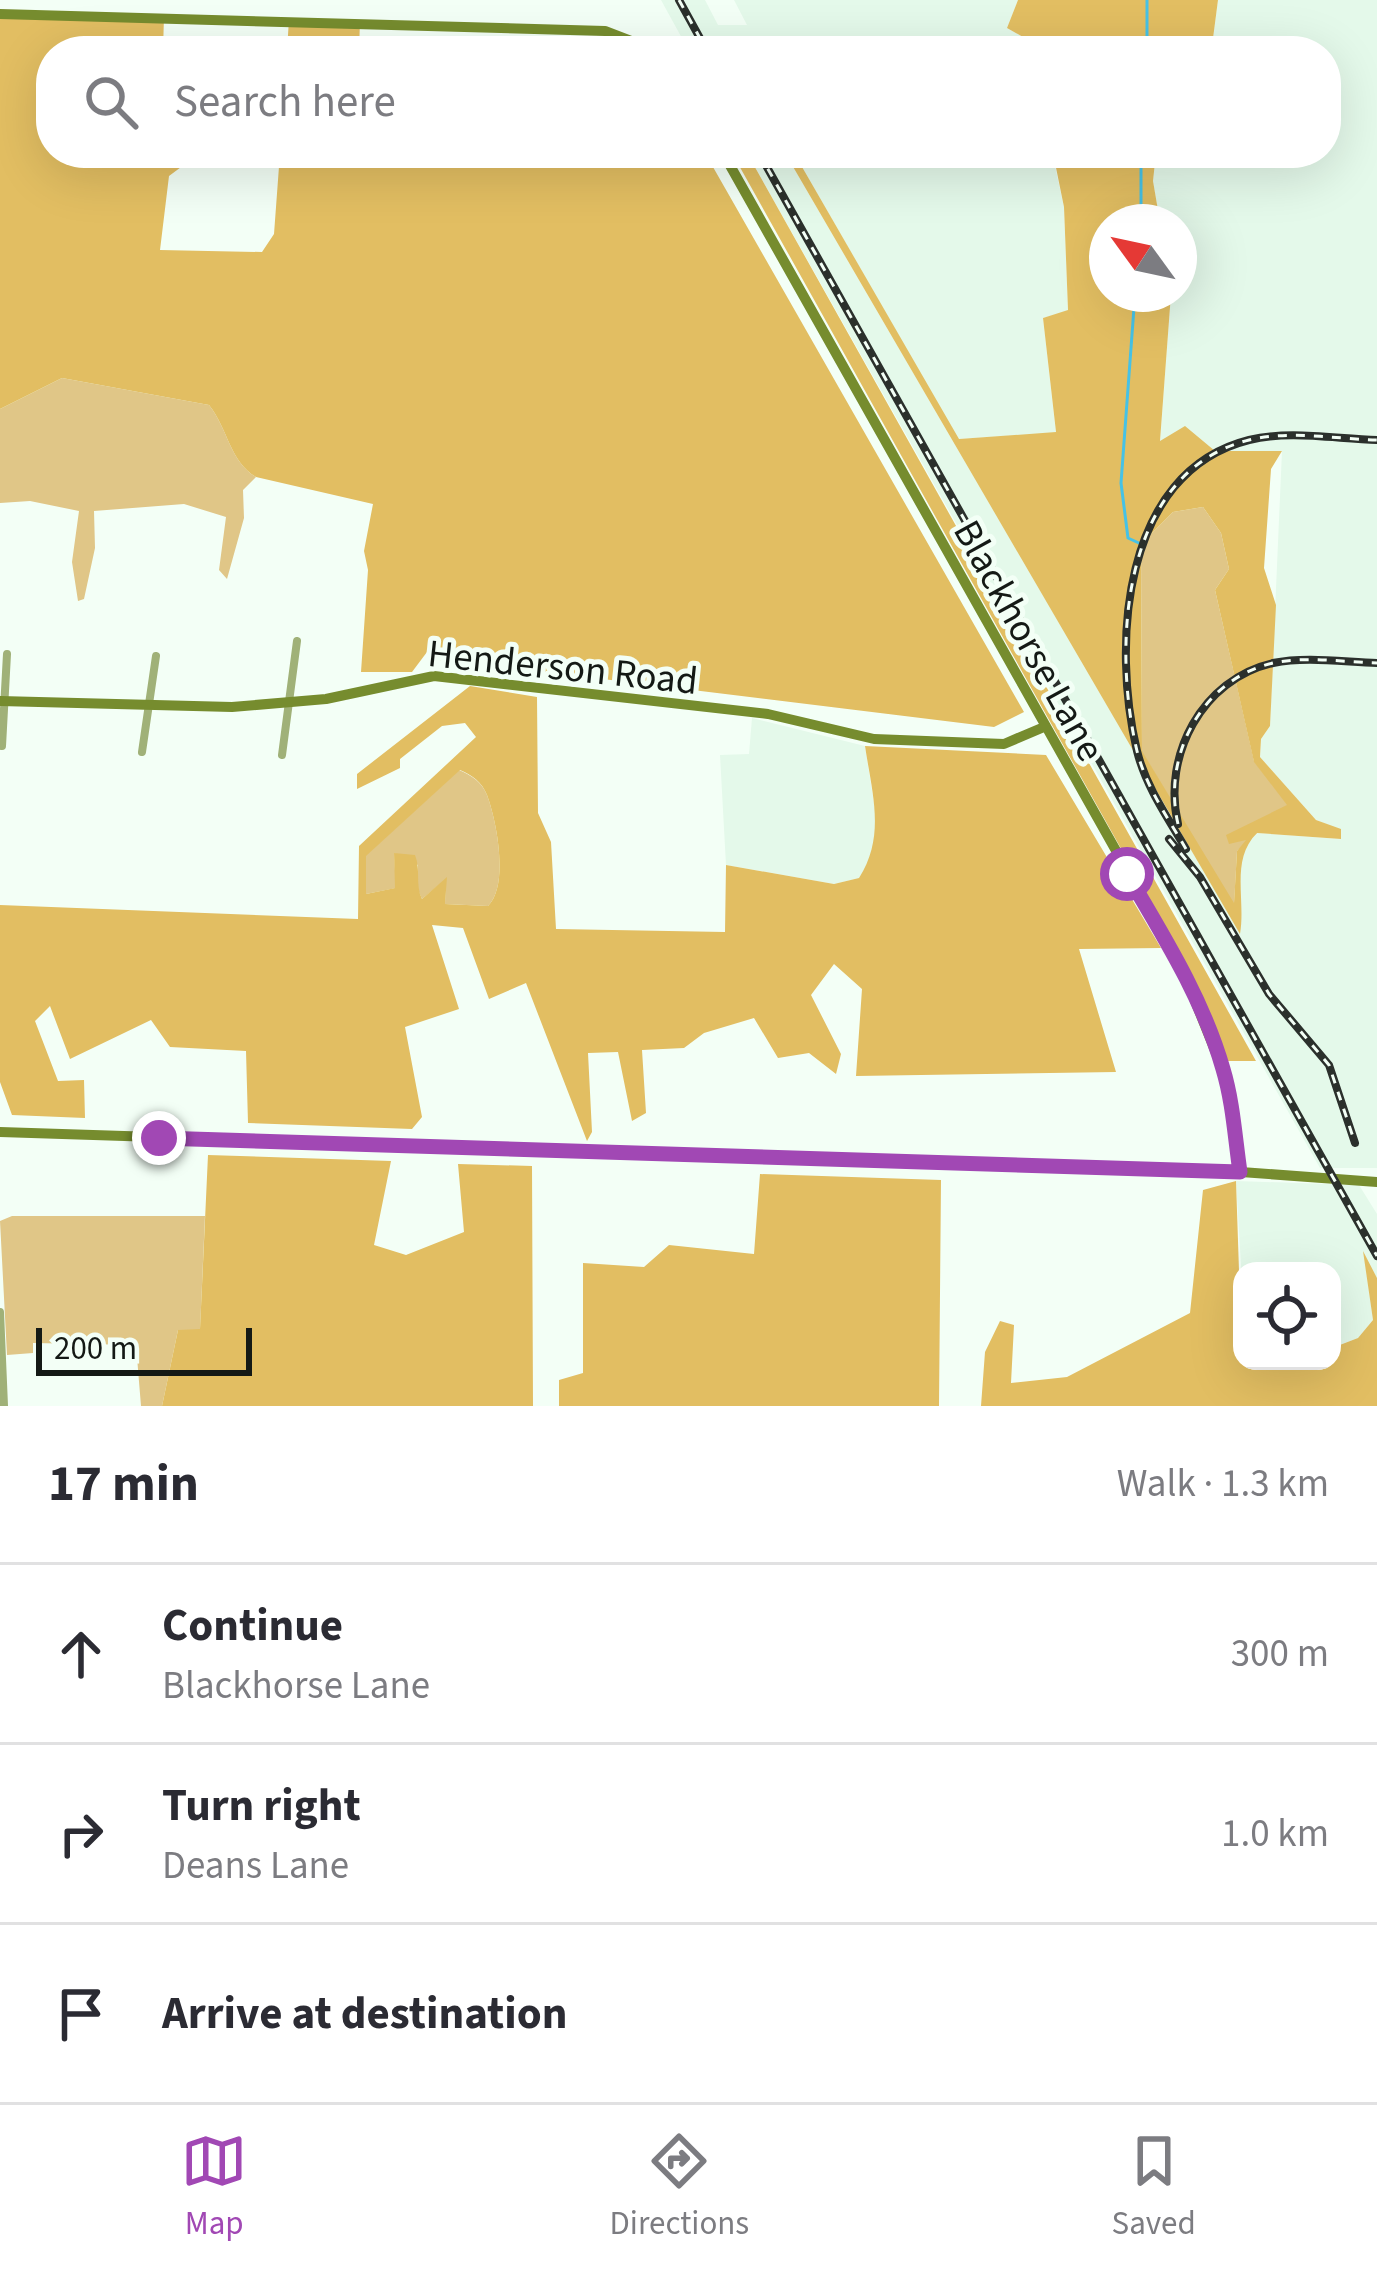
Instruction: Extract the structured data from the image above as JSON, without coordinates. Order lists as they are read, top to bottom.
{
  "streets": {
    "street": ["Blackhorse Lane", "Henderson Road"]
  },
  "crossings": [
    ["Blackhorse Lane", "Henderson Road"]
  ],
  "scale_bar": "200 m",
  "north": "top left",
  "page": {
    "search": "Search here",
    "scale": "200 m",
    "heading": ["17 min", "Walk · 1.3 km"],
    "list": [
      ["Continue", "Blackhorse Lane", "300 m"],
      ["Turn right", "Deans Lane", "1.0 km"],
      "Arrive at destination"
    ],
    "nav": ["Map", "Directions", "Saved"]
  }
}
